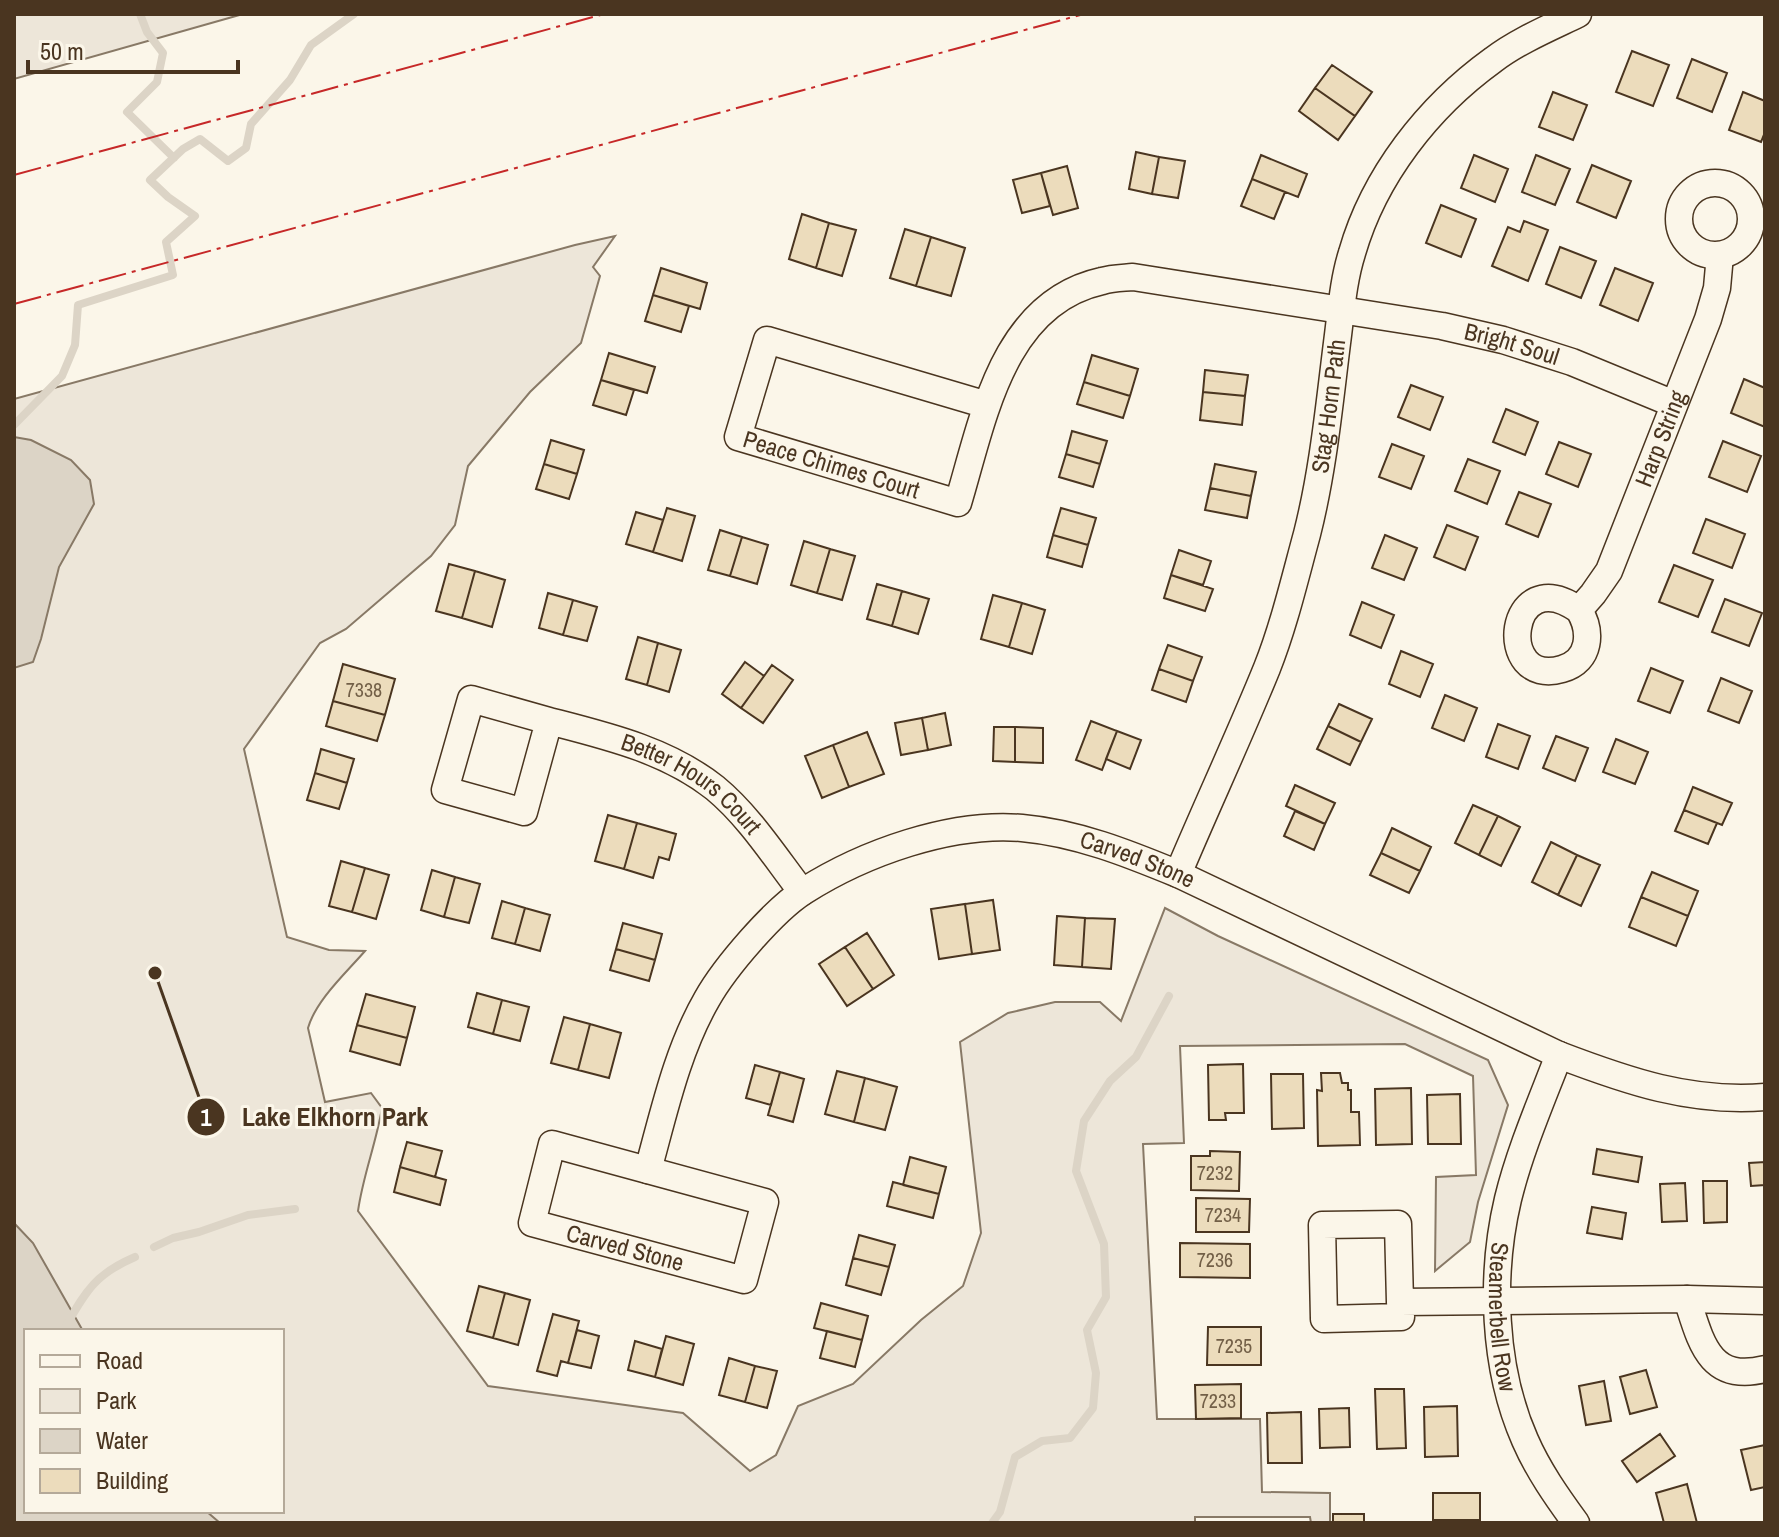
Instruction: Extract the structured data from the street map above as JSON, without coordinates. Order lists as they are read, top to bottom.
{
  "streets": {
    "street": [
      "Bright Soul",
      "Stag Horn Path",
      "Harp String",
      "Peace Chimes Court",
      "Better Hours Court",
      "Carved Stone",
      "Steamerbell Row"
    ]
  },
  "crossings": [
    ["Bright Soul", "Stag Horn Path"],
    ["Bright Soul", "Harp String"],
    ["Bright Soul", "Peace Chimes Court"],
    ["Stag Horn Path", "Peace Chimes Court"],
    ["Stag Horn Path", "Carved Stone"],
    ["Better Hours Court", "Carved Stone"],
    ["Carved Stone", "Steamerbell Row"]
  ],
  "places": ["Lake Elkhorn Park"],
  "house_numbers": [
    "7338",
    "7232",
    "7234",
    "7236",
    "7235",
    "7233"
  ],
  "legend": [
    "Road",
    "Park",
    "Water",
    "Building"
  ],
  "scale_bar": "50 m"
}
